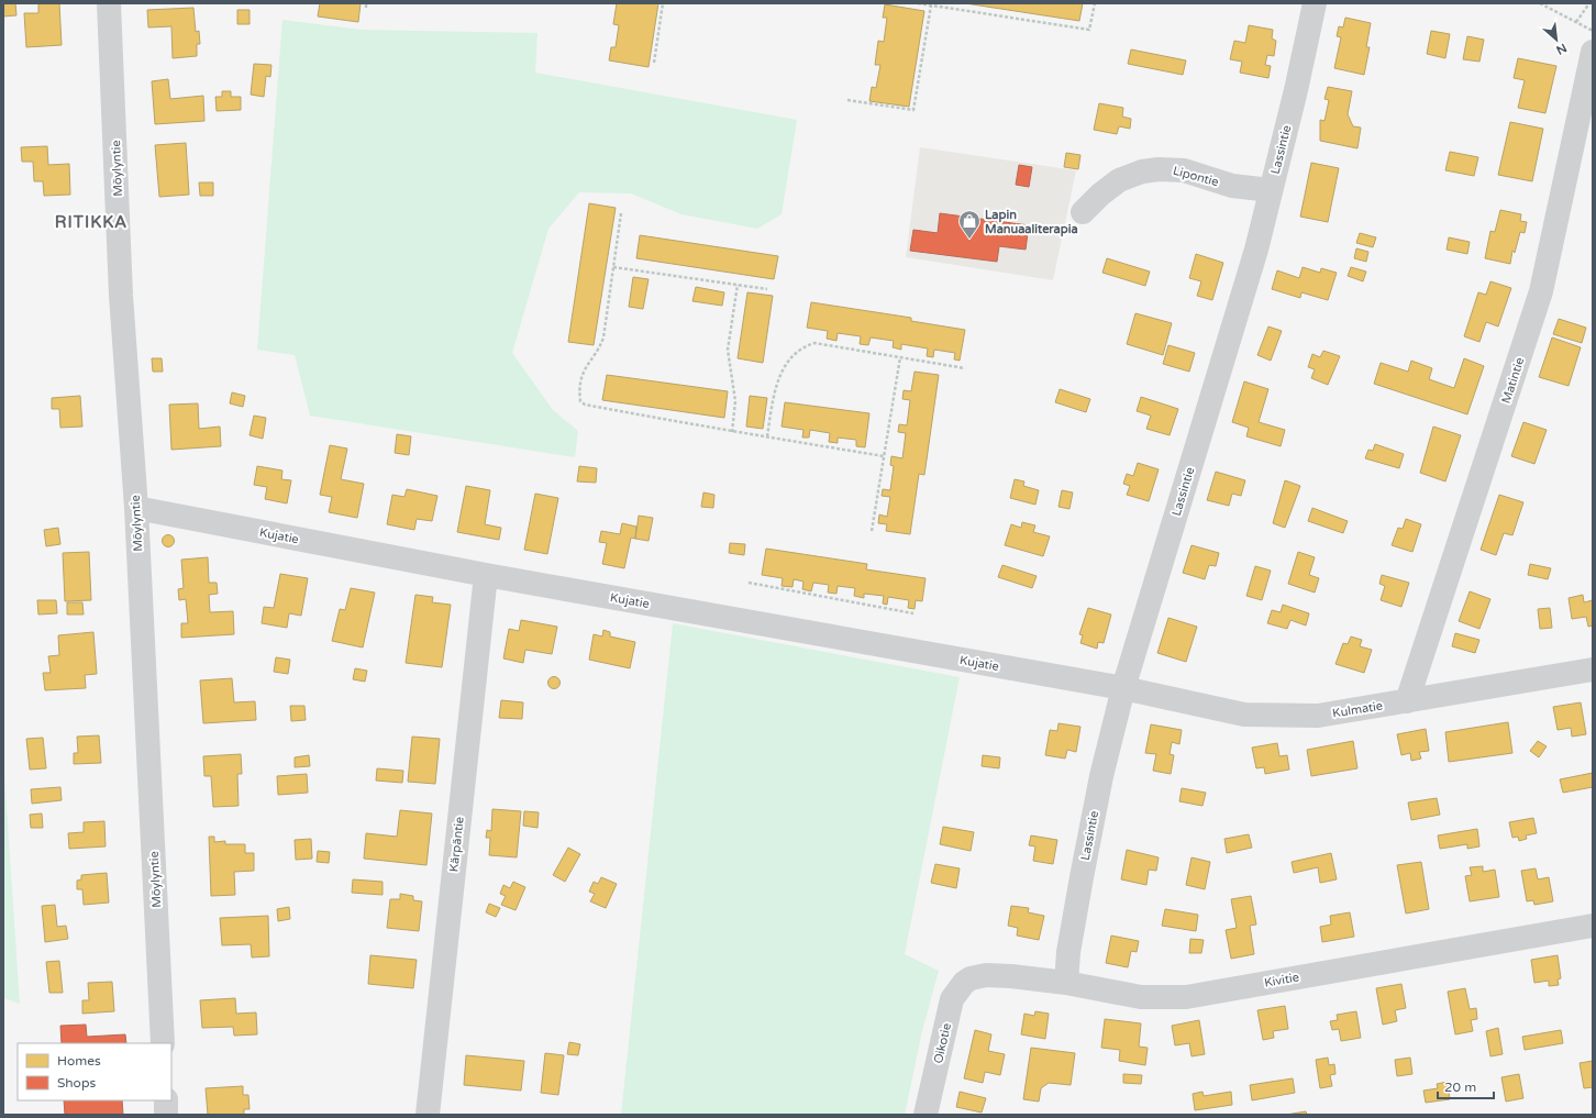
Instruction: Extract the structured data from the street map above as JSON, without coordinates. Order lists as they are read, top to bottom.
{
  "streets": {
    "street": [
      "Lassintie",
      "Möylyntie",
      "Lipontie",
      "Matintie",
      "Kujatie",
      "Kulmatie",
      "Kärpäntie",
      "Kivitie",
      "Oikotie"
    ]
  },
  "crossings": [
    ["Lassintie", "Lipontie"],
    ["Lassintie", "Kujatie"],
    ["Lassintie", "Kulmatie"],
    ["Lassintie", "Kivitie"],
    ["Möylyntie", "Kujatie"],
    ["Matintie", "Kulmatie"],
    ["Kujatie", "Kulmatie"],
    ["Kujatie", "Kärpäntie"],
    ["Kivitie", "Oikotie"]
  ],
  "districts": ["RITIKKA"],
  "places": {
    "shop": ["Lapin Manuaaliterapia"]
  },
  "legend": ["Homes", "Shops"],
  "scale_bar": "20 m",
  "north": "bottom right"
}
